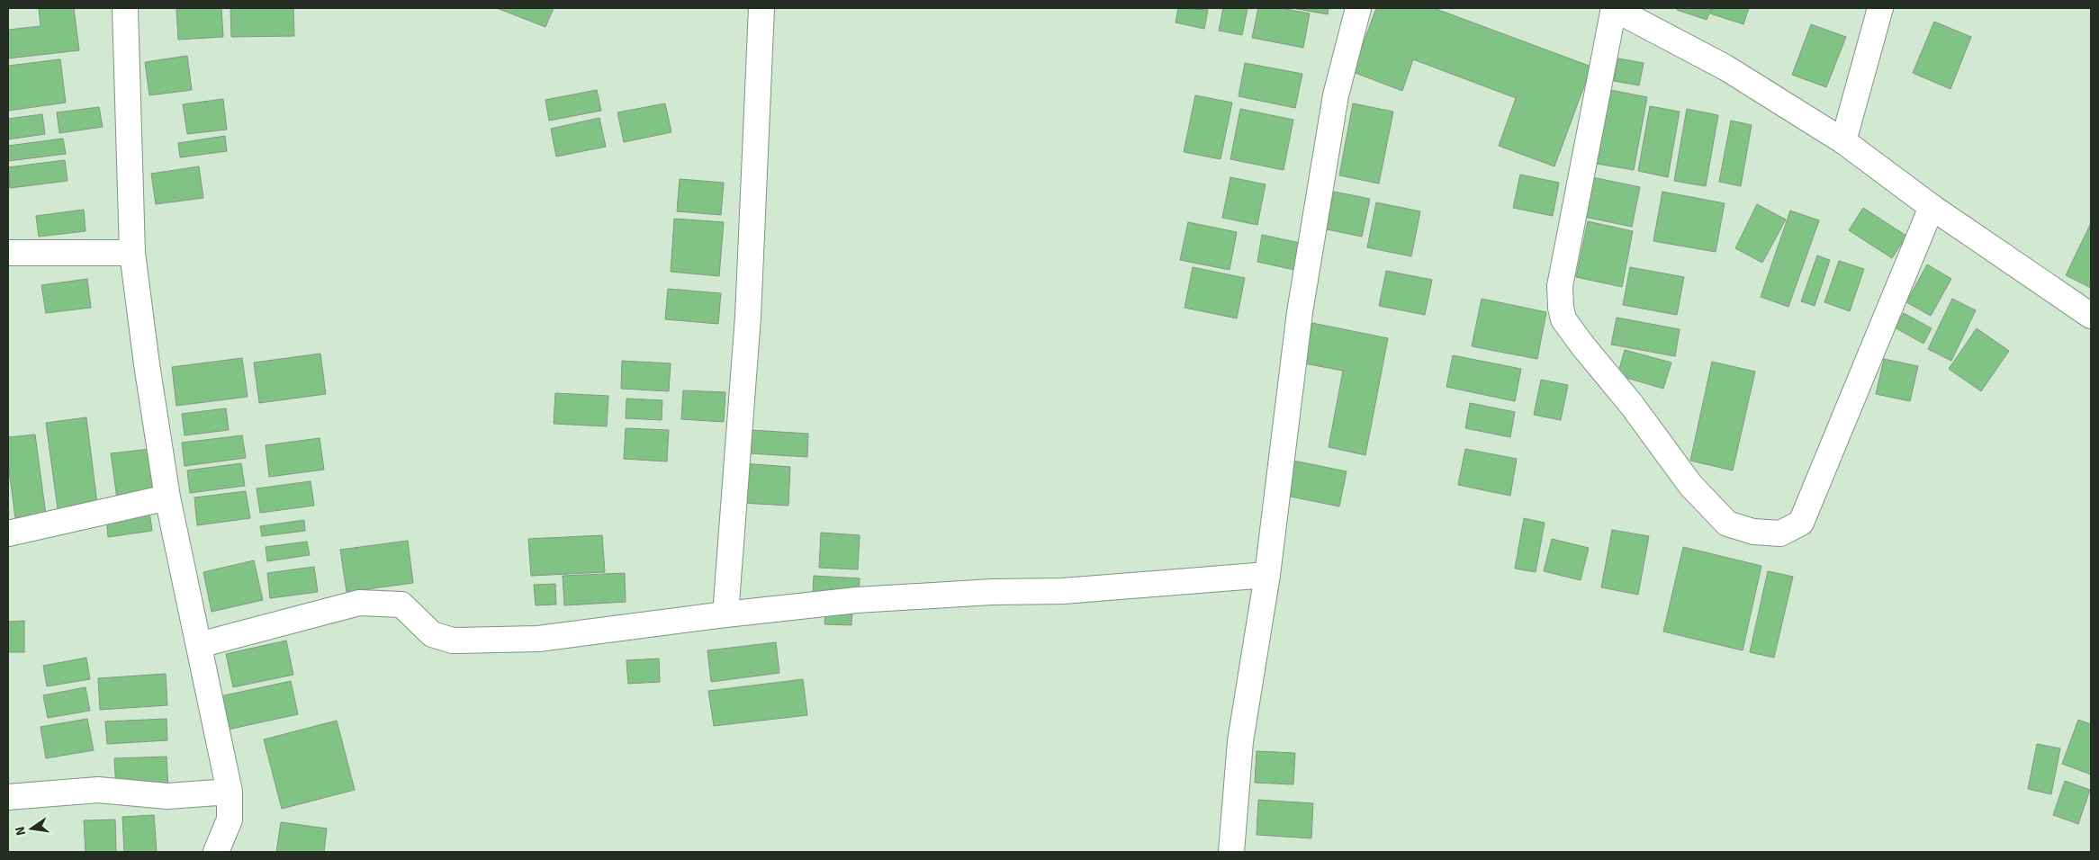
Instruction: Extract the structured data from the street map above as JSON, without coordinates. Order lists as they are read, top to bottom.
{
  "north": "left"
}
